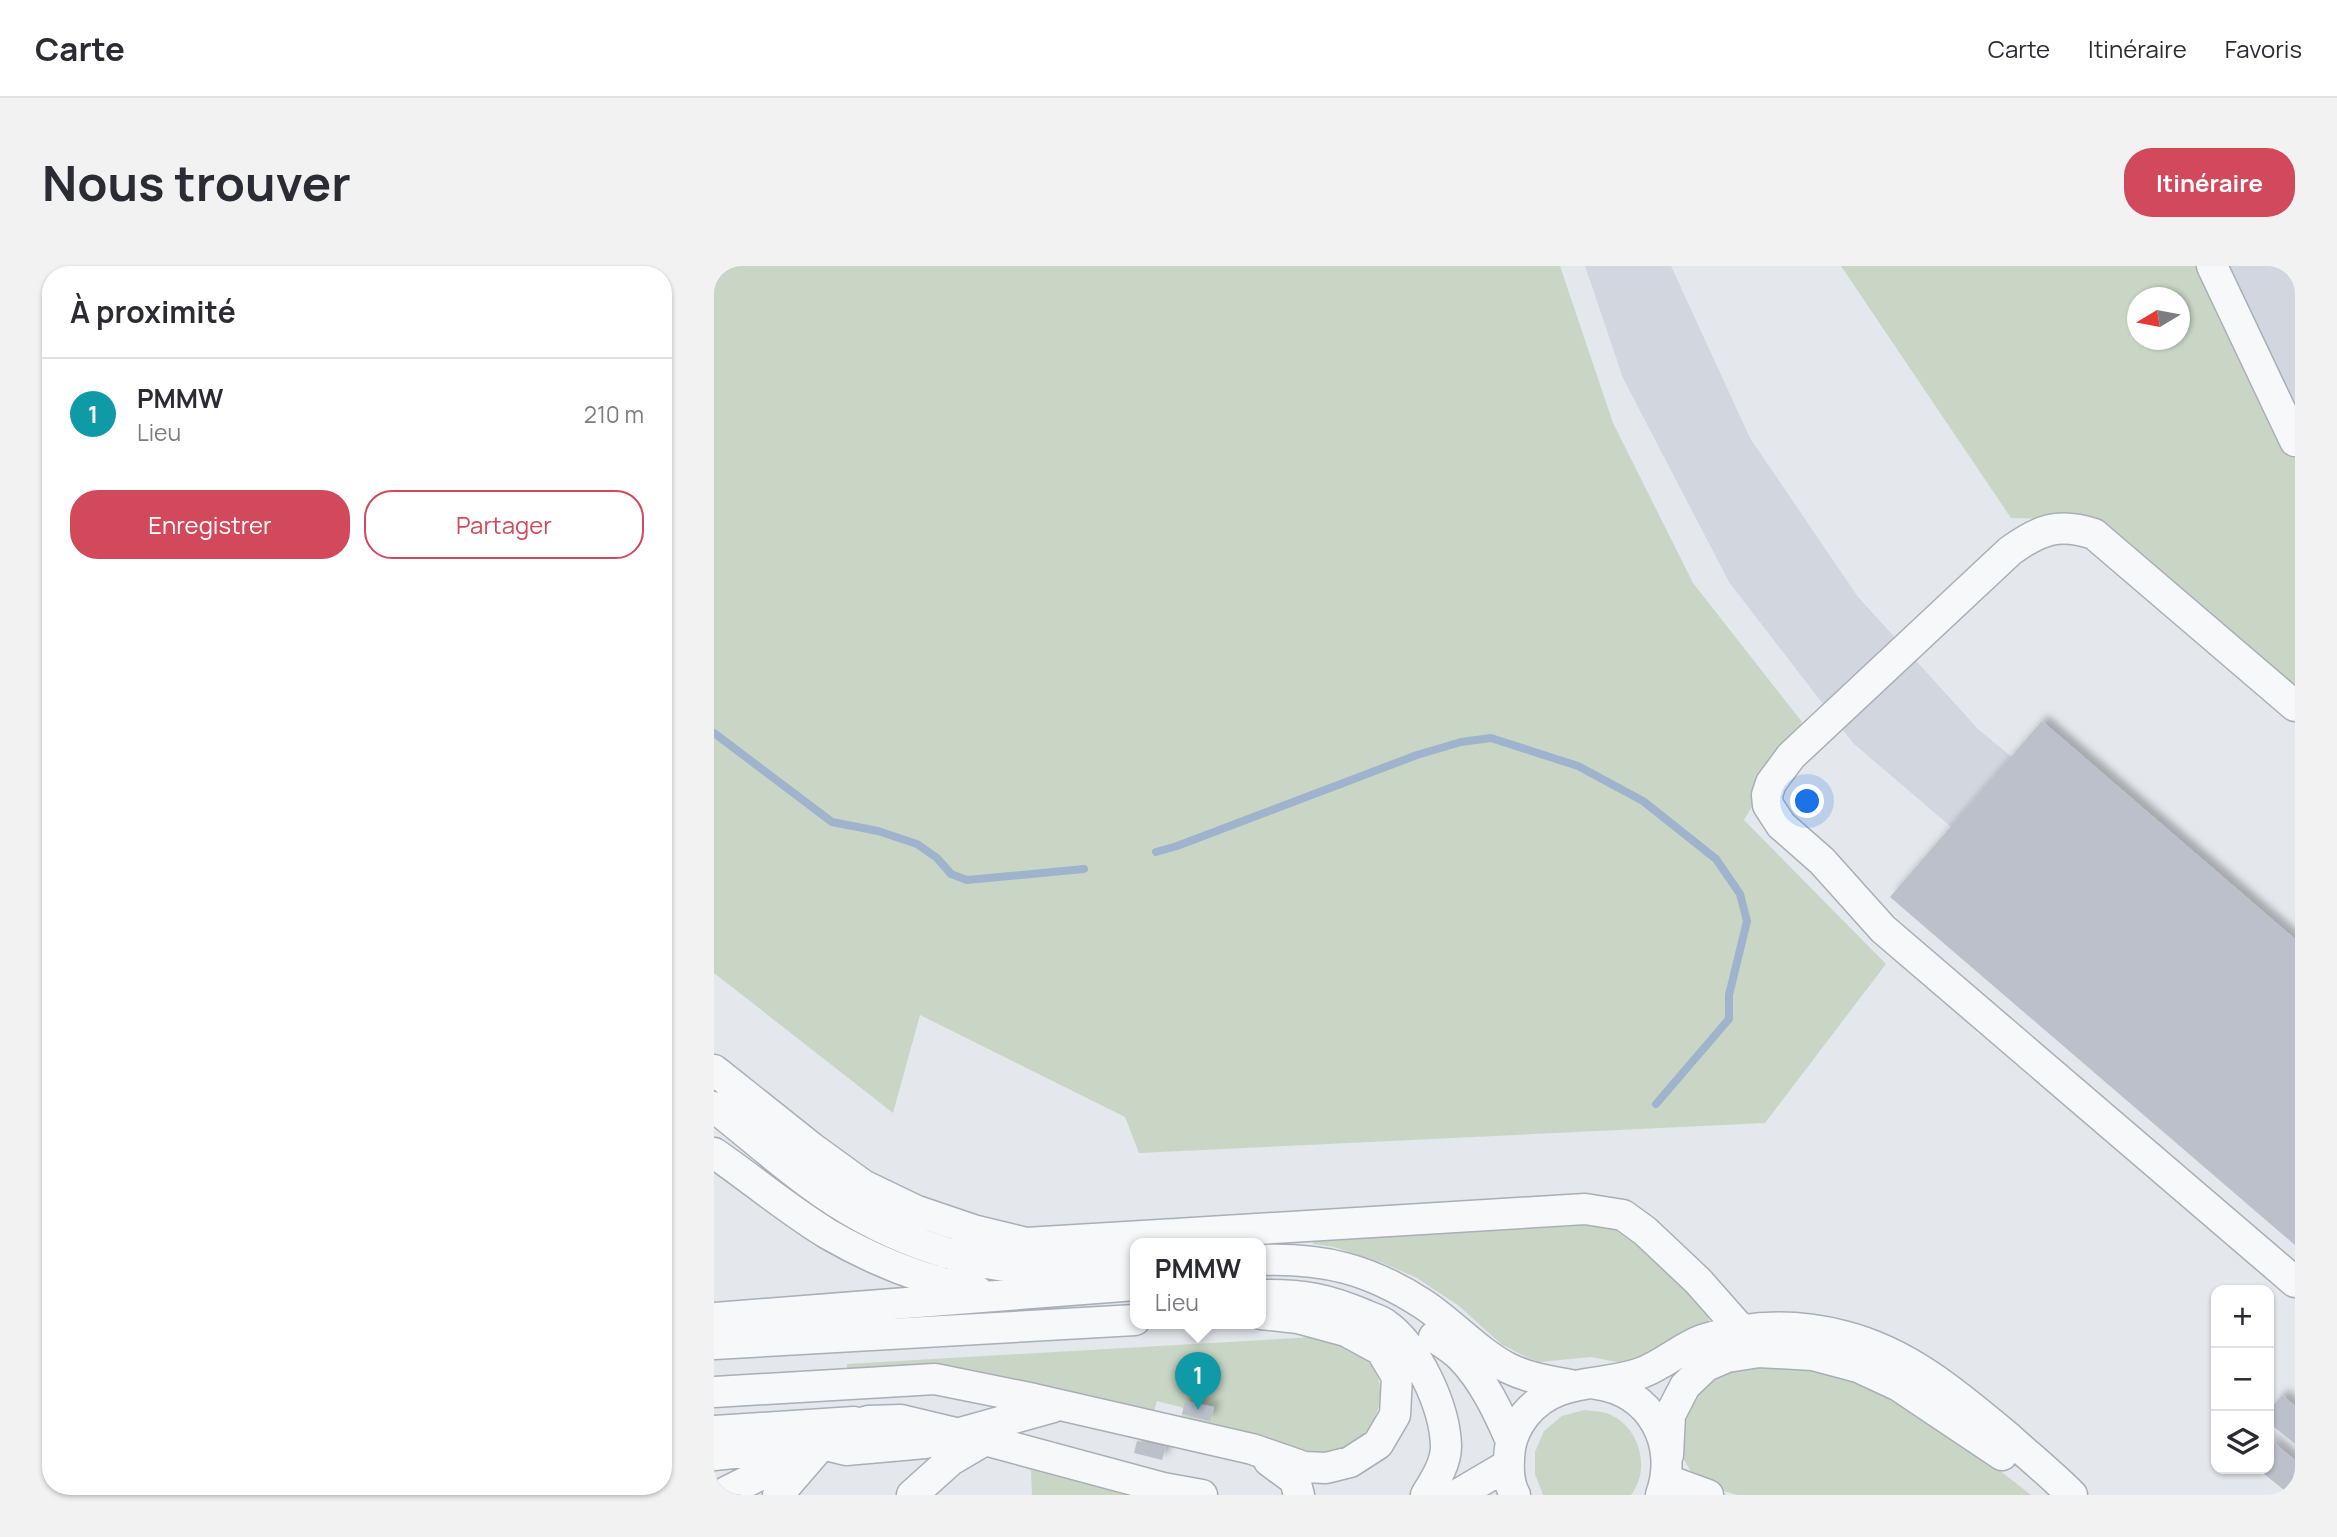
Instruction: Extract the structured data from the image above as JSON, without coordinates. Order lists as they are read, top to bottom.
{
  "north": "left",
  "page": {
    "header": "Carte",
    "nav": ["Carte", "Itinéraire", "Favoris"],
    "buttons": [
      "Itinéraire",
      ["Enregistrer", "Partager"]
    ],
    "title": "Nous trouver",
    "heading": "À proximité",
    "list": [
      {
        "mark": "1",
        "name": "PMMW",
        "note": "Lieu",
        "value": "210 m"
      }
    ],
    "popup": ["PMMW", "Lieu"],
    "map_buttons": ["+", "−"],
    "pins": "1"
  }
}
